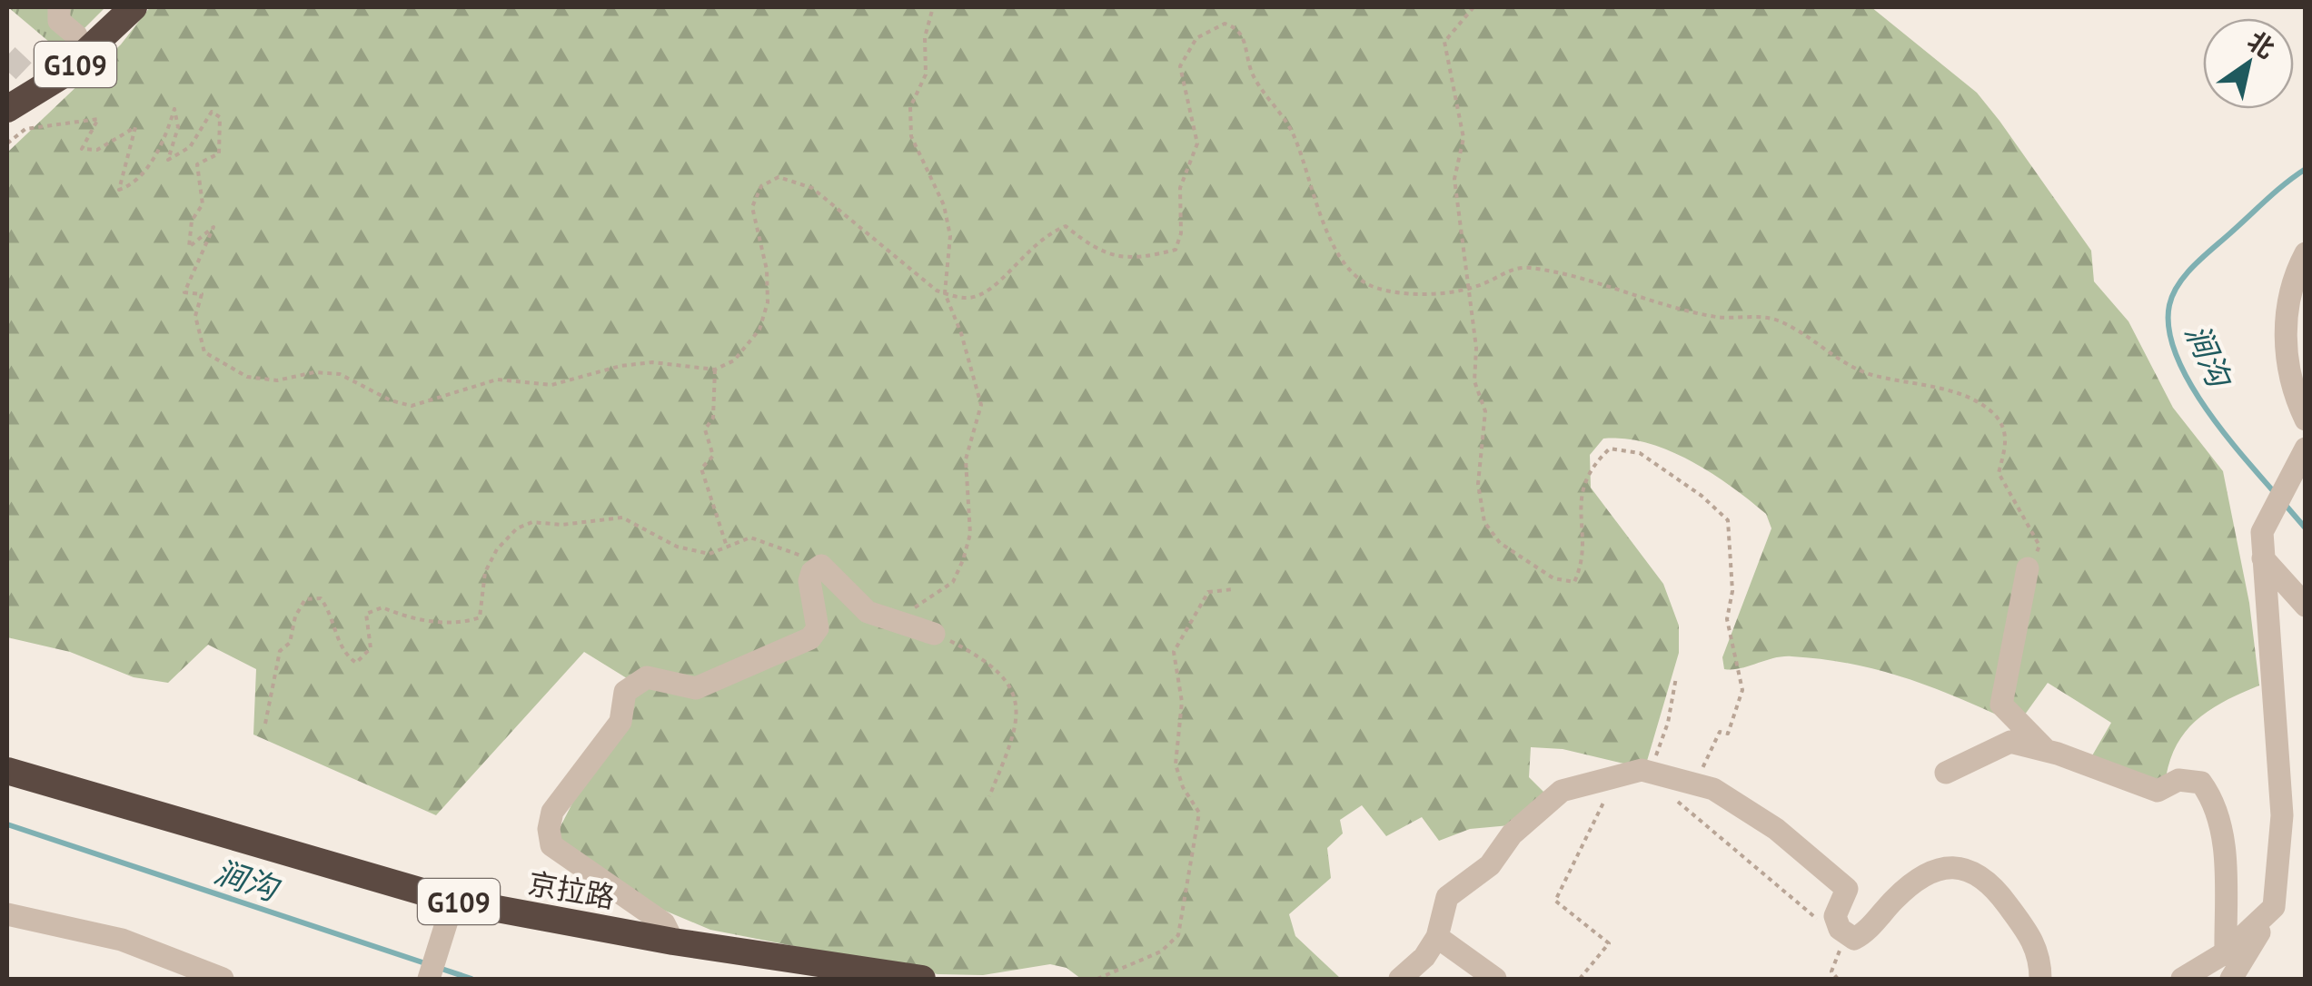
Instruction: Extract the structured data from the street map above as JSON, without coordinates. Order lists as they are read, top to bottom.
{
  "streets": {
    "highway": ["G109", "京拉路"]
  },
  "water": ["涧沟"],
  "north": "top right"
}
